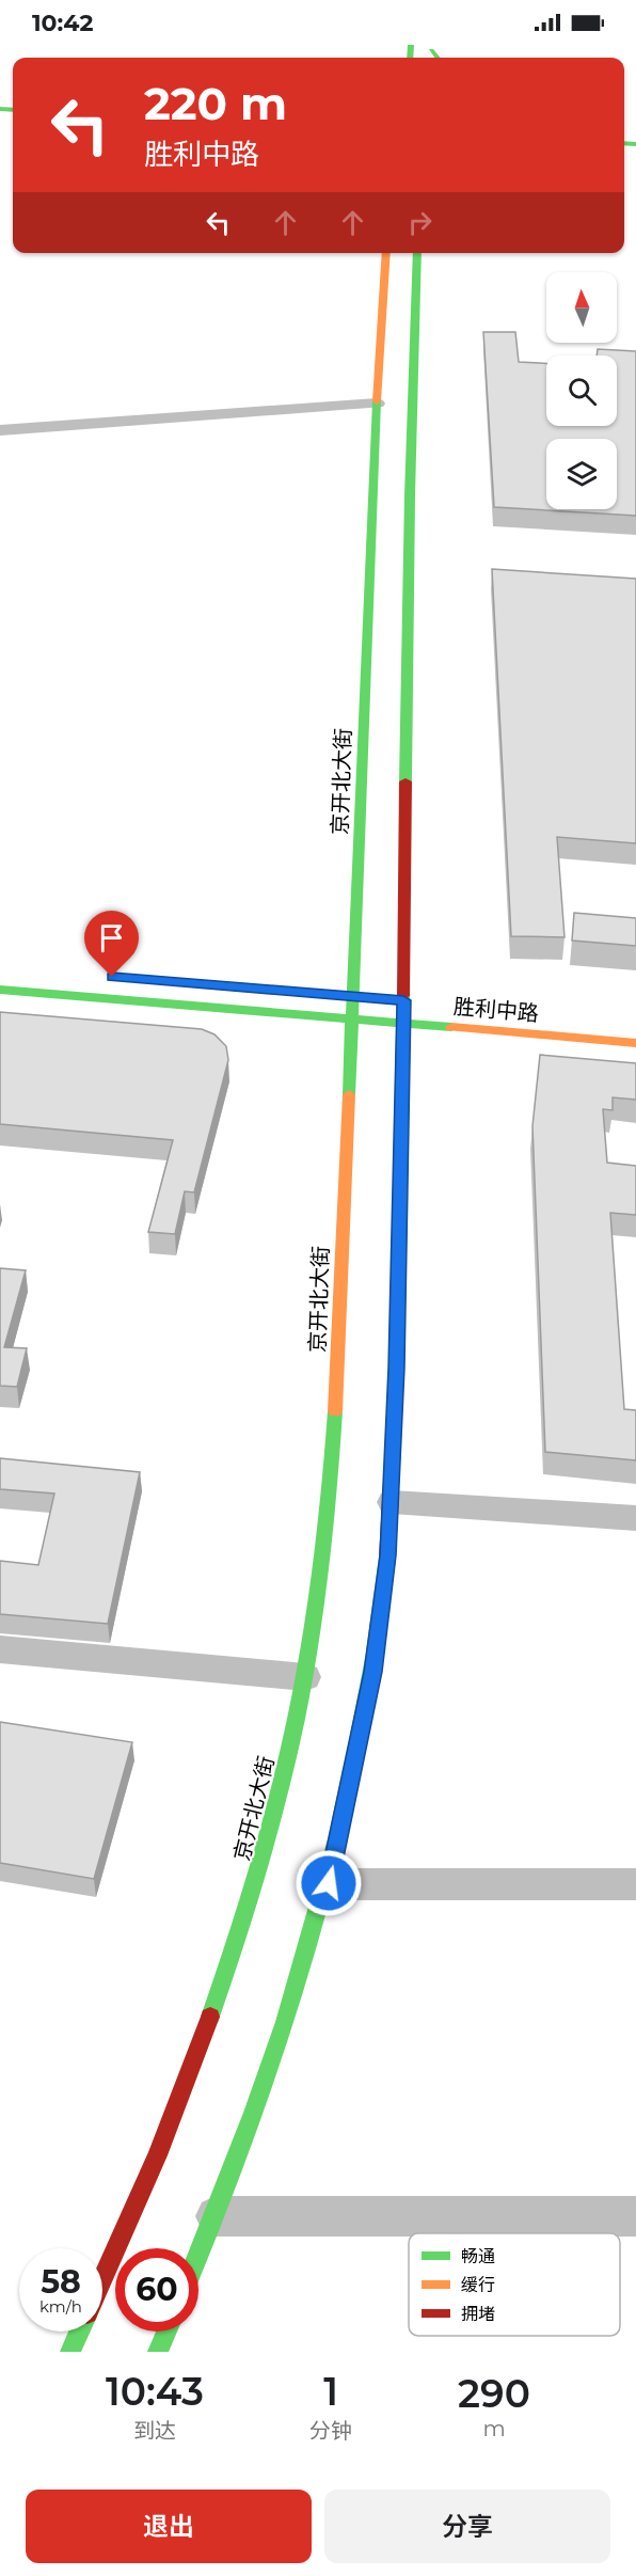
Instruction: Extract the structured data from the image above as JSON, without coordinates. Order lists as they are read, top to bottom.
{
  "streets": {
    "main road": ["京开北大街", "胜利中路"]
  },
  "crossings": [
    ["京开北大街", "胜利中路"]
  ],
  "legend": ["畅通", "缓行", "拥堵"],
  "north": "top",
  "page": {
    "status": "10:42",
    "turn": ["220 m", "胜利中路"],
    "speed": "58 km/h",
    "limit": "60",
    "eta": [
      "10:43",
      "到达",
      "1",
      "分钟",
      "290",
      "m"
    ],
    "buttons": ["退出", "分享"]
  }
}
